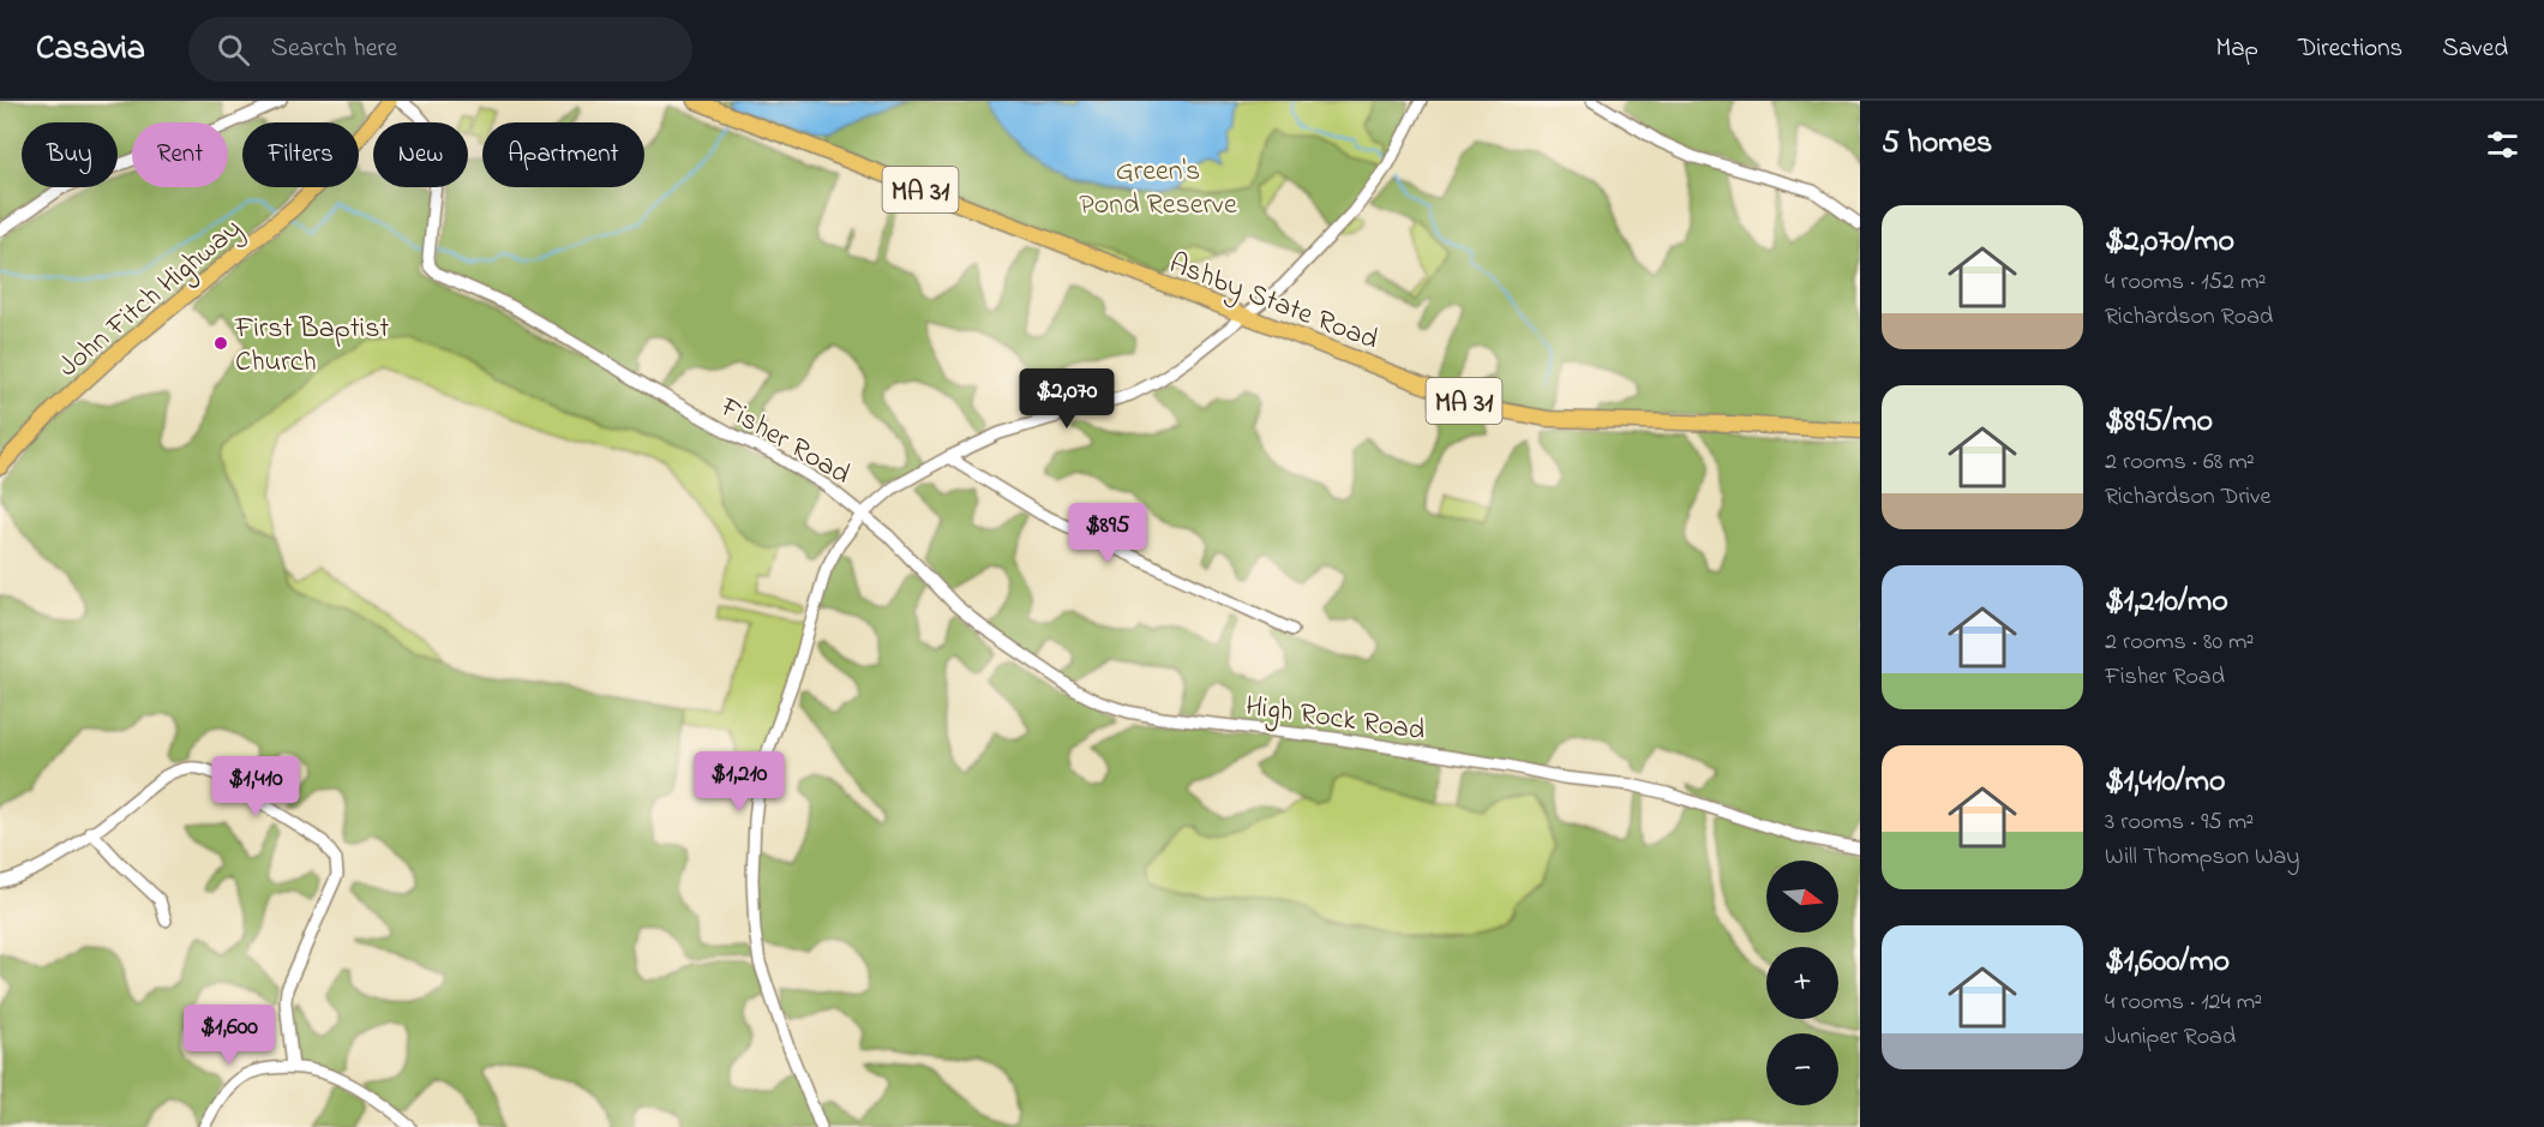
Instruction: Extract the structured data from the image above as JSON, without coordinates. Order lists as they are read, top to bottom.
{
  "streets": {
    "main road": ["MA 31", "John Fitch Highway", "Ashby State Road"],
    "street": ["Fisher Road", "High Rock Road"]
  },
  "crossings": [
    ["Fisher Road", "High Rock Road"]
  ],
  "parks": ["Green's Pond Reserve"],
  "places": ["First Baptist Church"],
  "north": "right",
  "page": {
    "header": "Casavia",
    "search": "Search here",
    "nav": ["Map", "Directions", "Saved"],
    "heading": "5 homes",
    "chip": [
      "Buy",
      "Rent",
      "Filters",
      "New",
      "Apartment"
    ],
    "list": [
      {
        "name": "$2,070/mo",
        "note": "4 rooms · 152 m² · Richardson Road"
      },
      {
        "name": "$895/mo",
        "note": "2 rooms · 68 m² · Richardson Drive"
      },
      {
        "name": "$1,210/mo",
        "note": "2 rooms · 80 m² · Fisher Road"
      },
      {
        "name": "$1,410/mo",
        "note": "3 rooms · 95 m² · Will Thompson Way"
      },
      {
        "name": "$1,600/mo",
        "note": "4 rooms · 124 m² · Juniper Road"
      }
    ],
    "price": [
      "$2,070",
      "$895",
      "$1,210",
      "$1,410",
      "$1,600"
    ],
    "map_buttons": ["+", "−"]
  }
}
